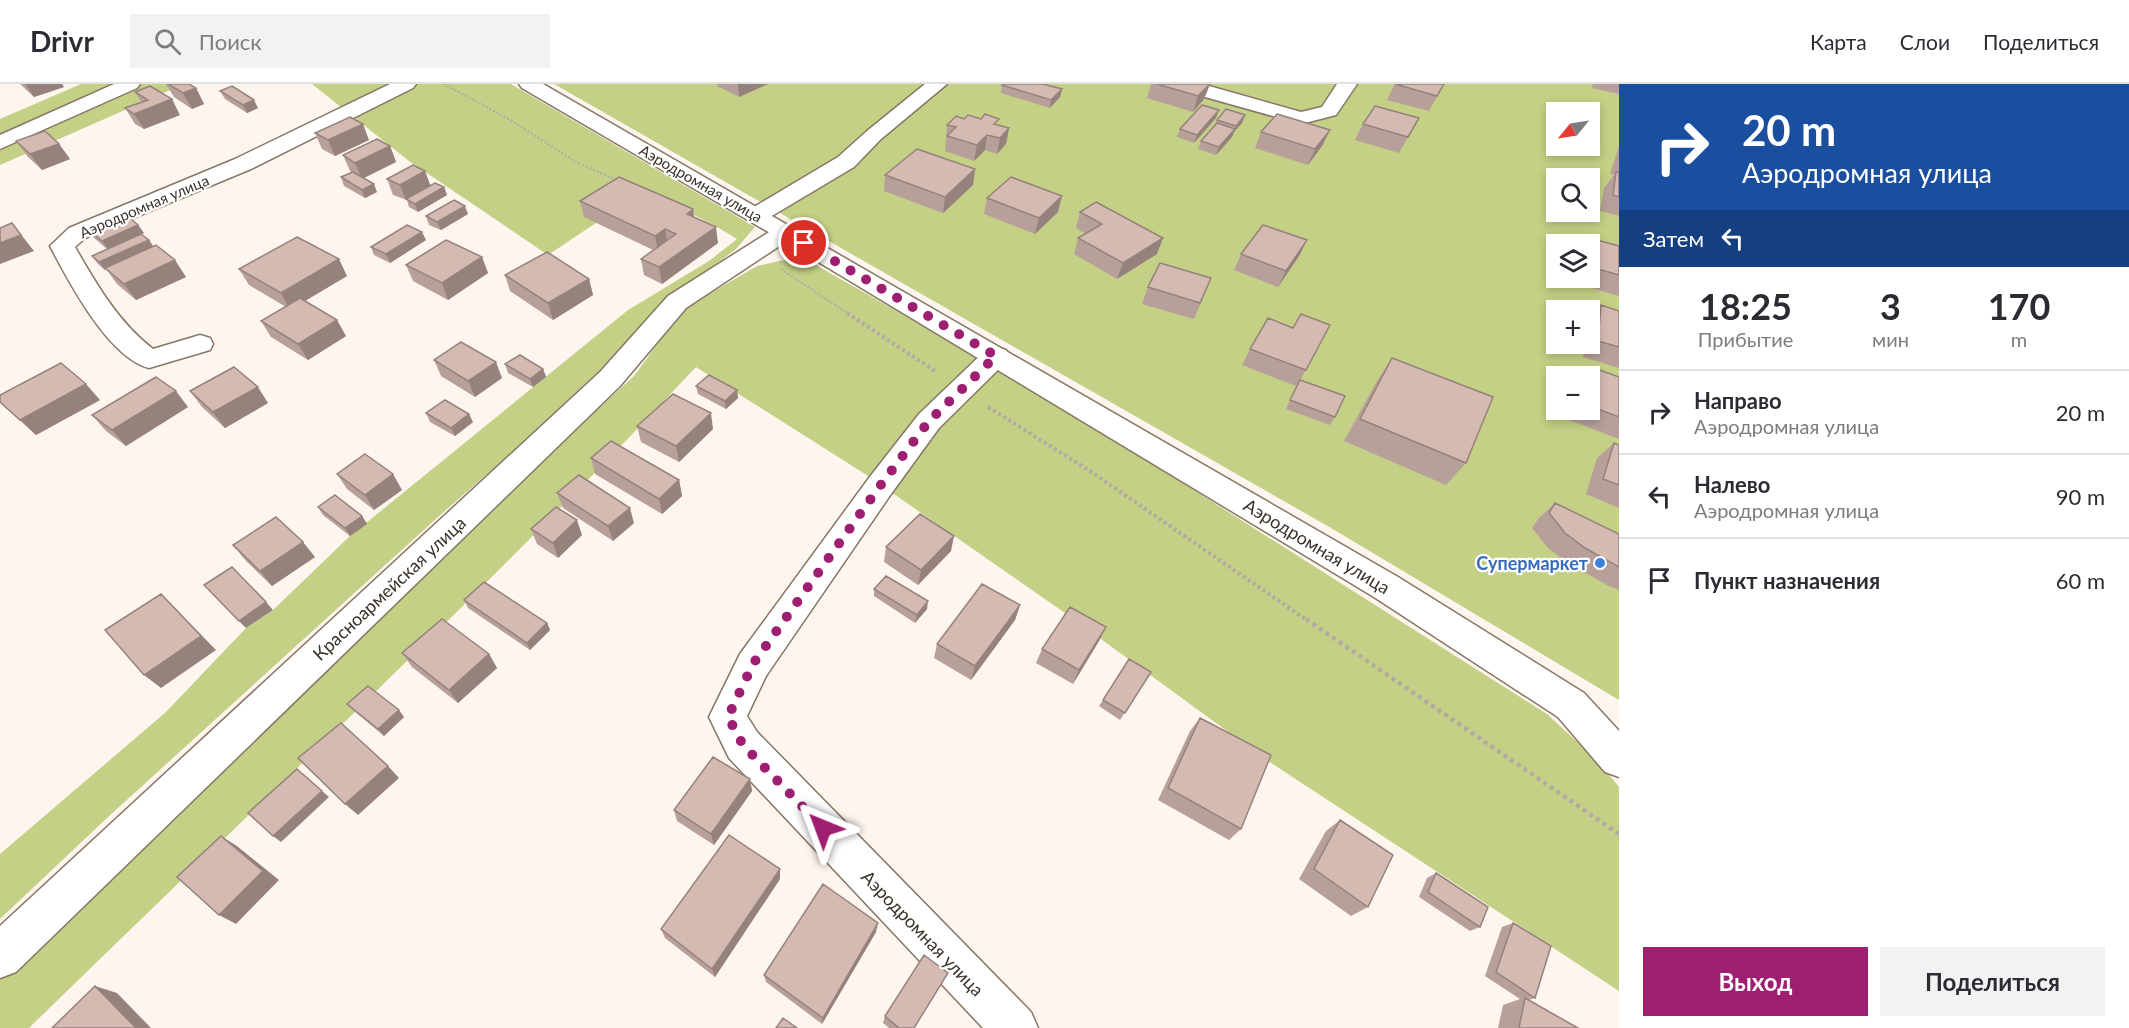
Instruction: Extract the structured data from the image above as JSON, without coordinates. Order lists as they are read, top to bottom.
{
  "streets": {
    "street": ["Аэродромная улица", "Красноармейская улица"]
  },
  "crossings": [
    ["Аэродромная улица", "Красноармейская улица"]
  ],
  "places": ["Супермаркет"],
  "north": "bottom left",
  "page": {
    "header": "Drivr",
    "search": "Поиск",
    "nav": ["Карта", "Слои", "Поделиться"],
    "turn": ["20 m", "Аэродромная улица"],
    "map_buttons": ["+", "−"],
    "then": "Затем",
    "eta": [
      "18:25",
      "Прибытие",
      "3",
      "мин",
      "170",
      "m"
    ],
    "list": [
      {
        "name": "Направо",
        "note": "Аэродромная улица",
        "value": "20 m"
      },
      {
        "name": "Налево",
        "note": "Аэродромная улица",
        "value": "90 m"
      },
      {
        "name": "Пункт назначения",
        "value": "60 m"
      }
    ],
    "buttons": ["Выход", "Поделиться"]
  }
}
